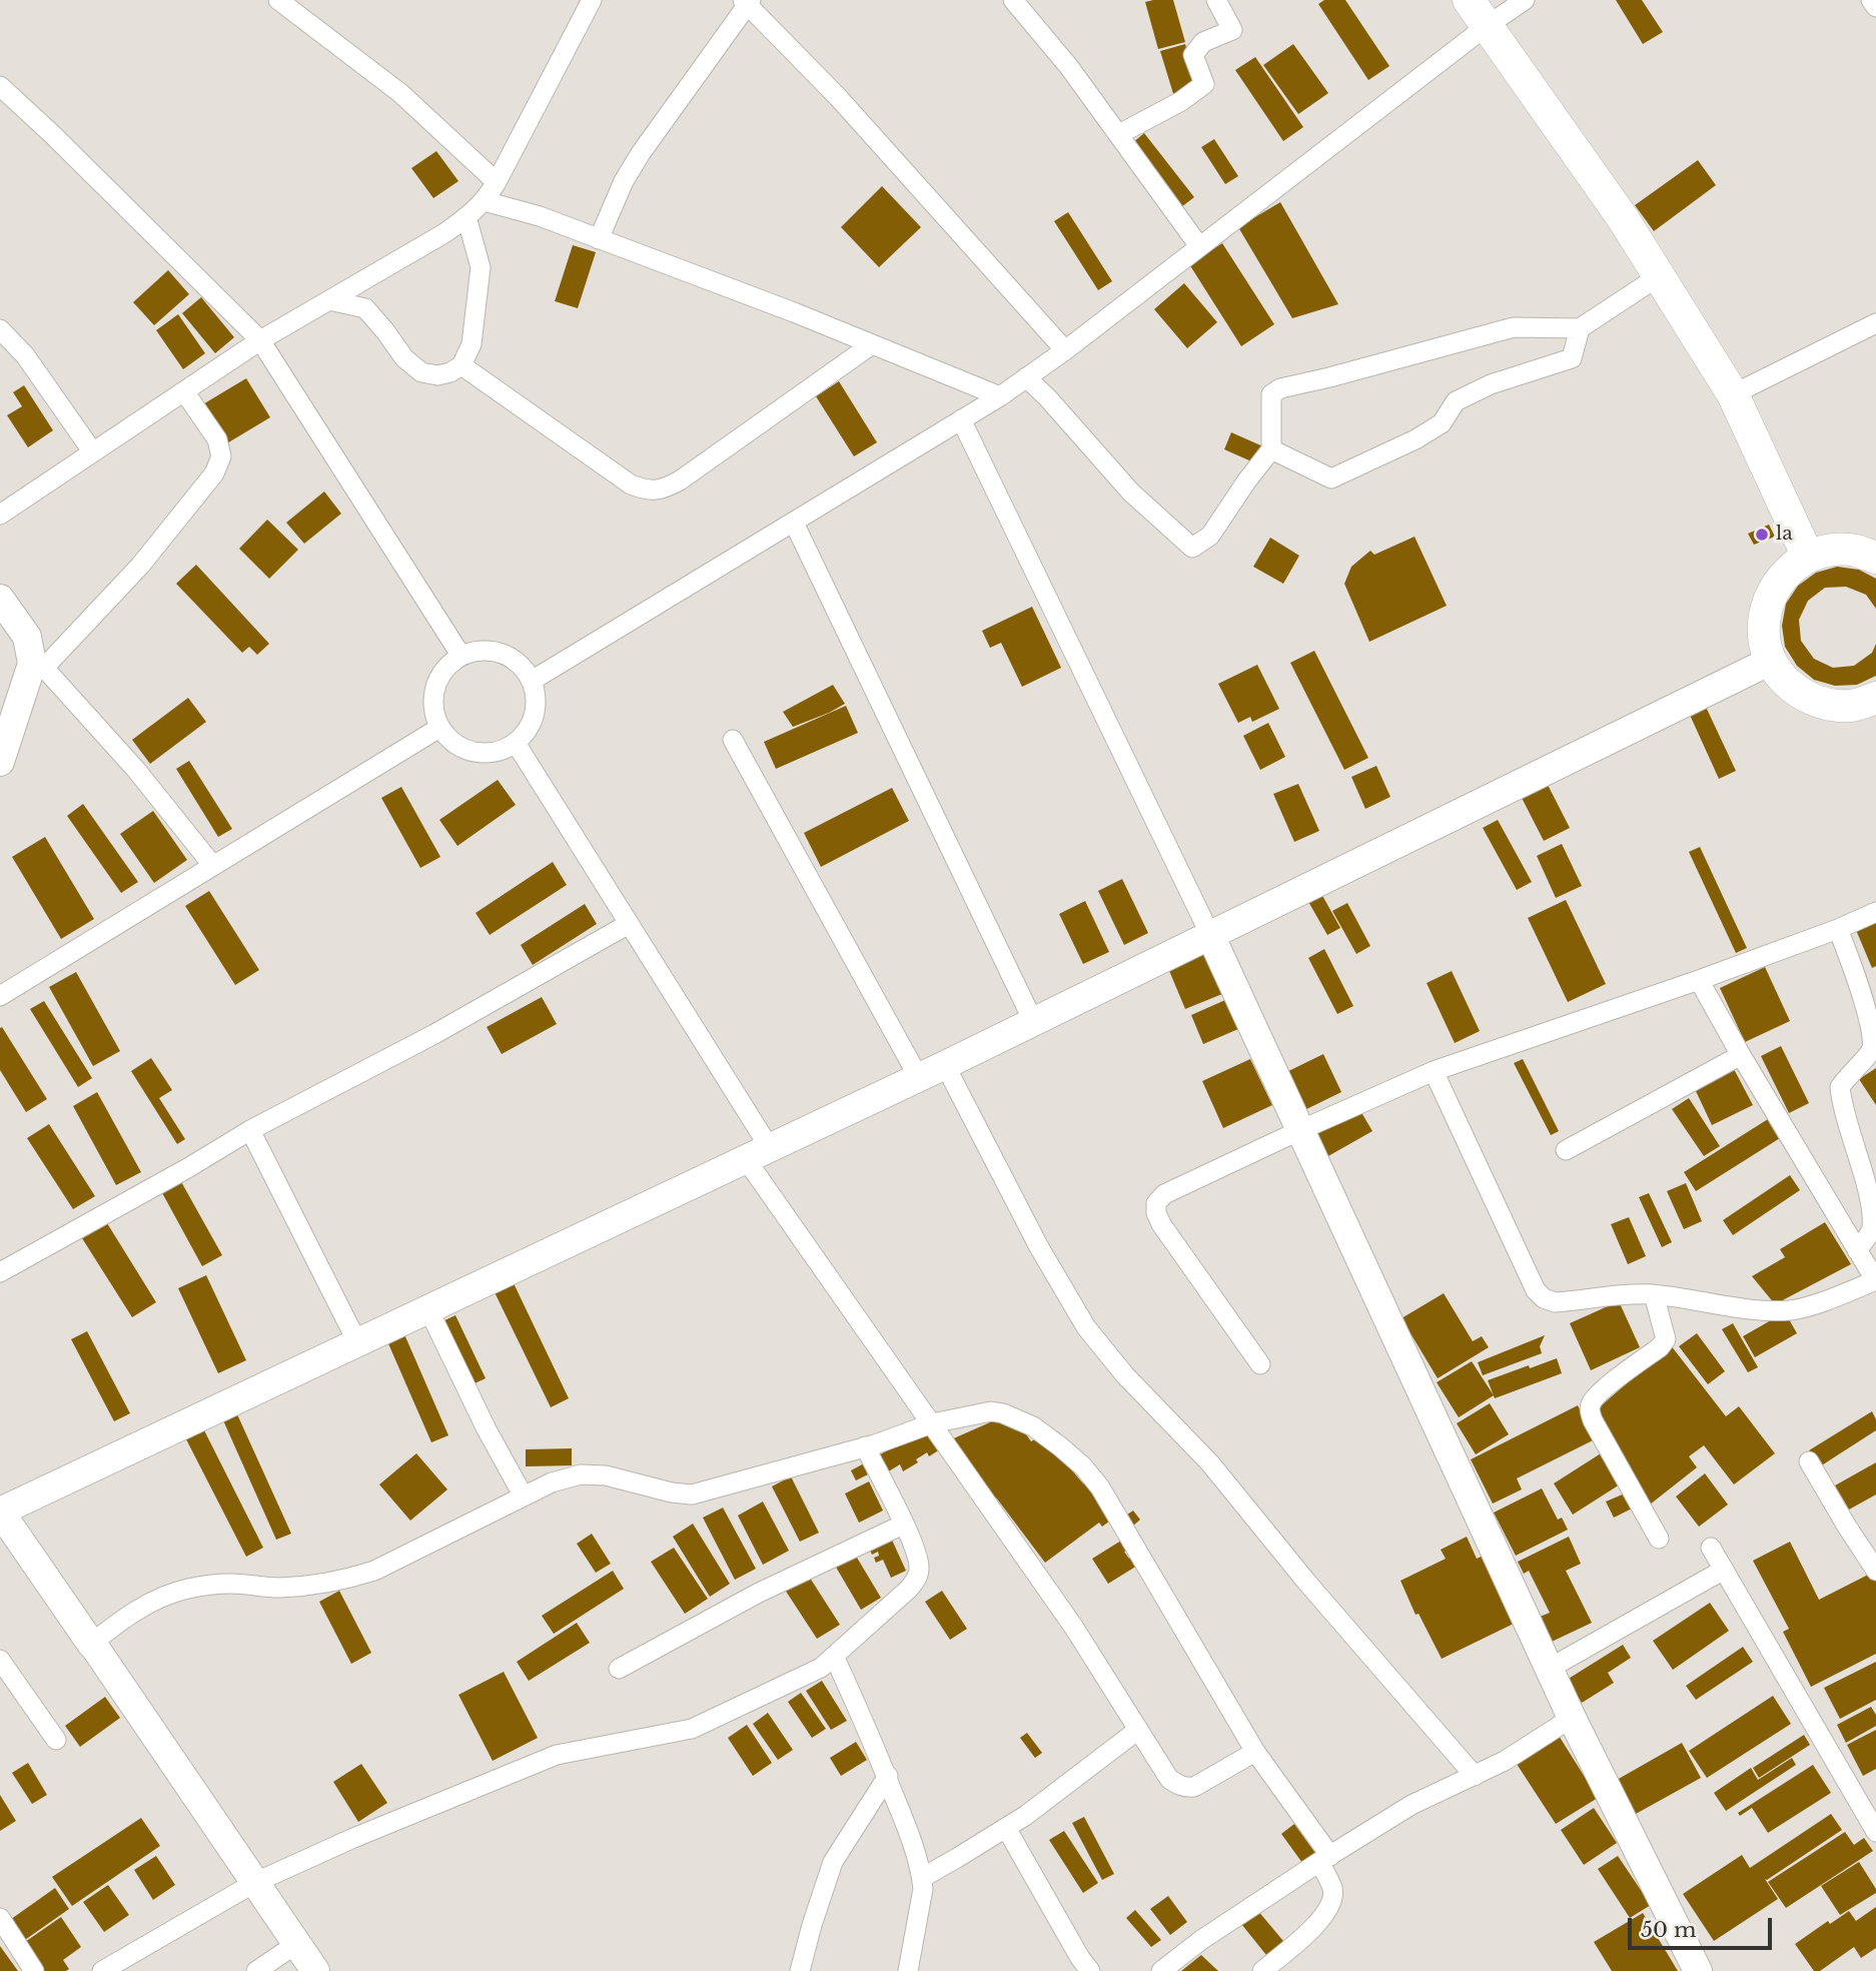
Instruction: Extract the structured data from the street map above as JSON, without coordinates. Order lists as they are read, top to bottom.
{
  "places": ["la"],
  "scale_bar": "50 m"
}
